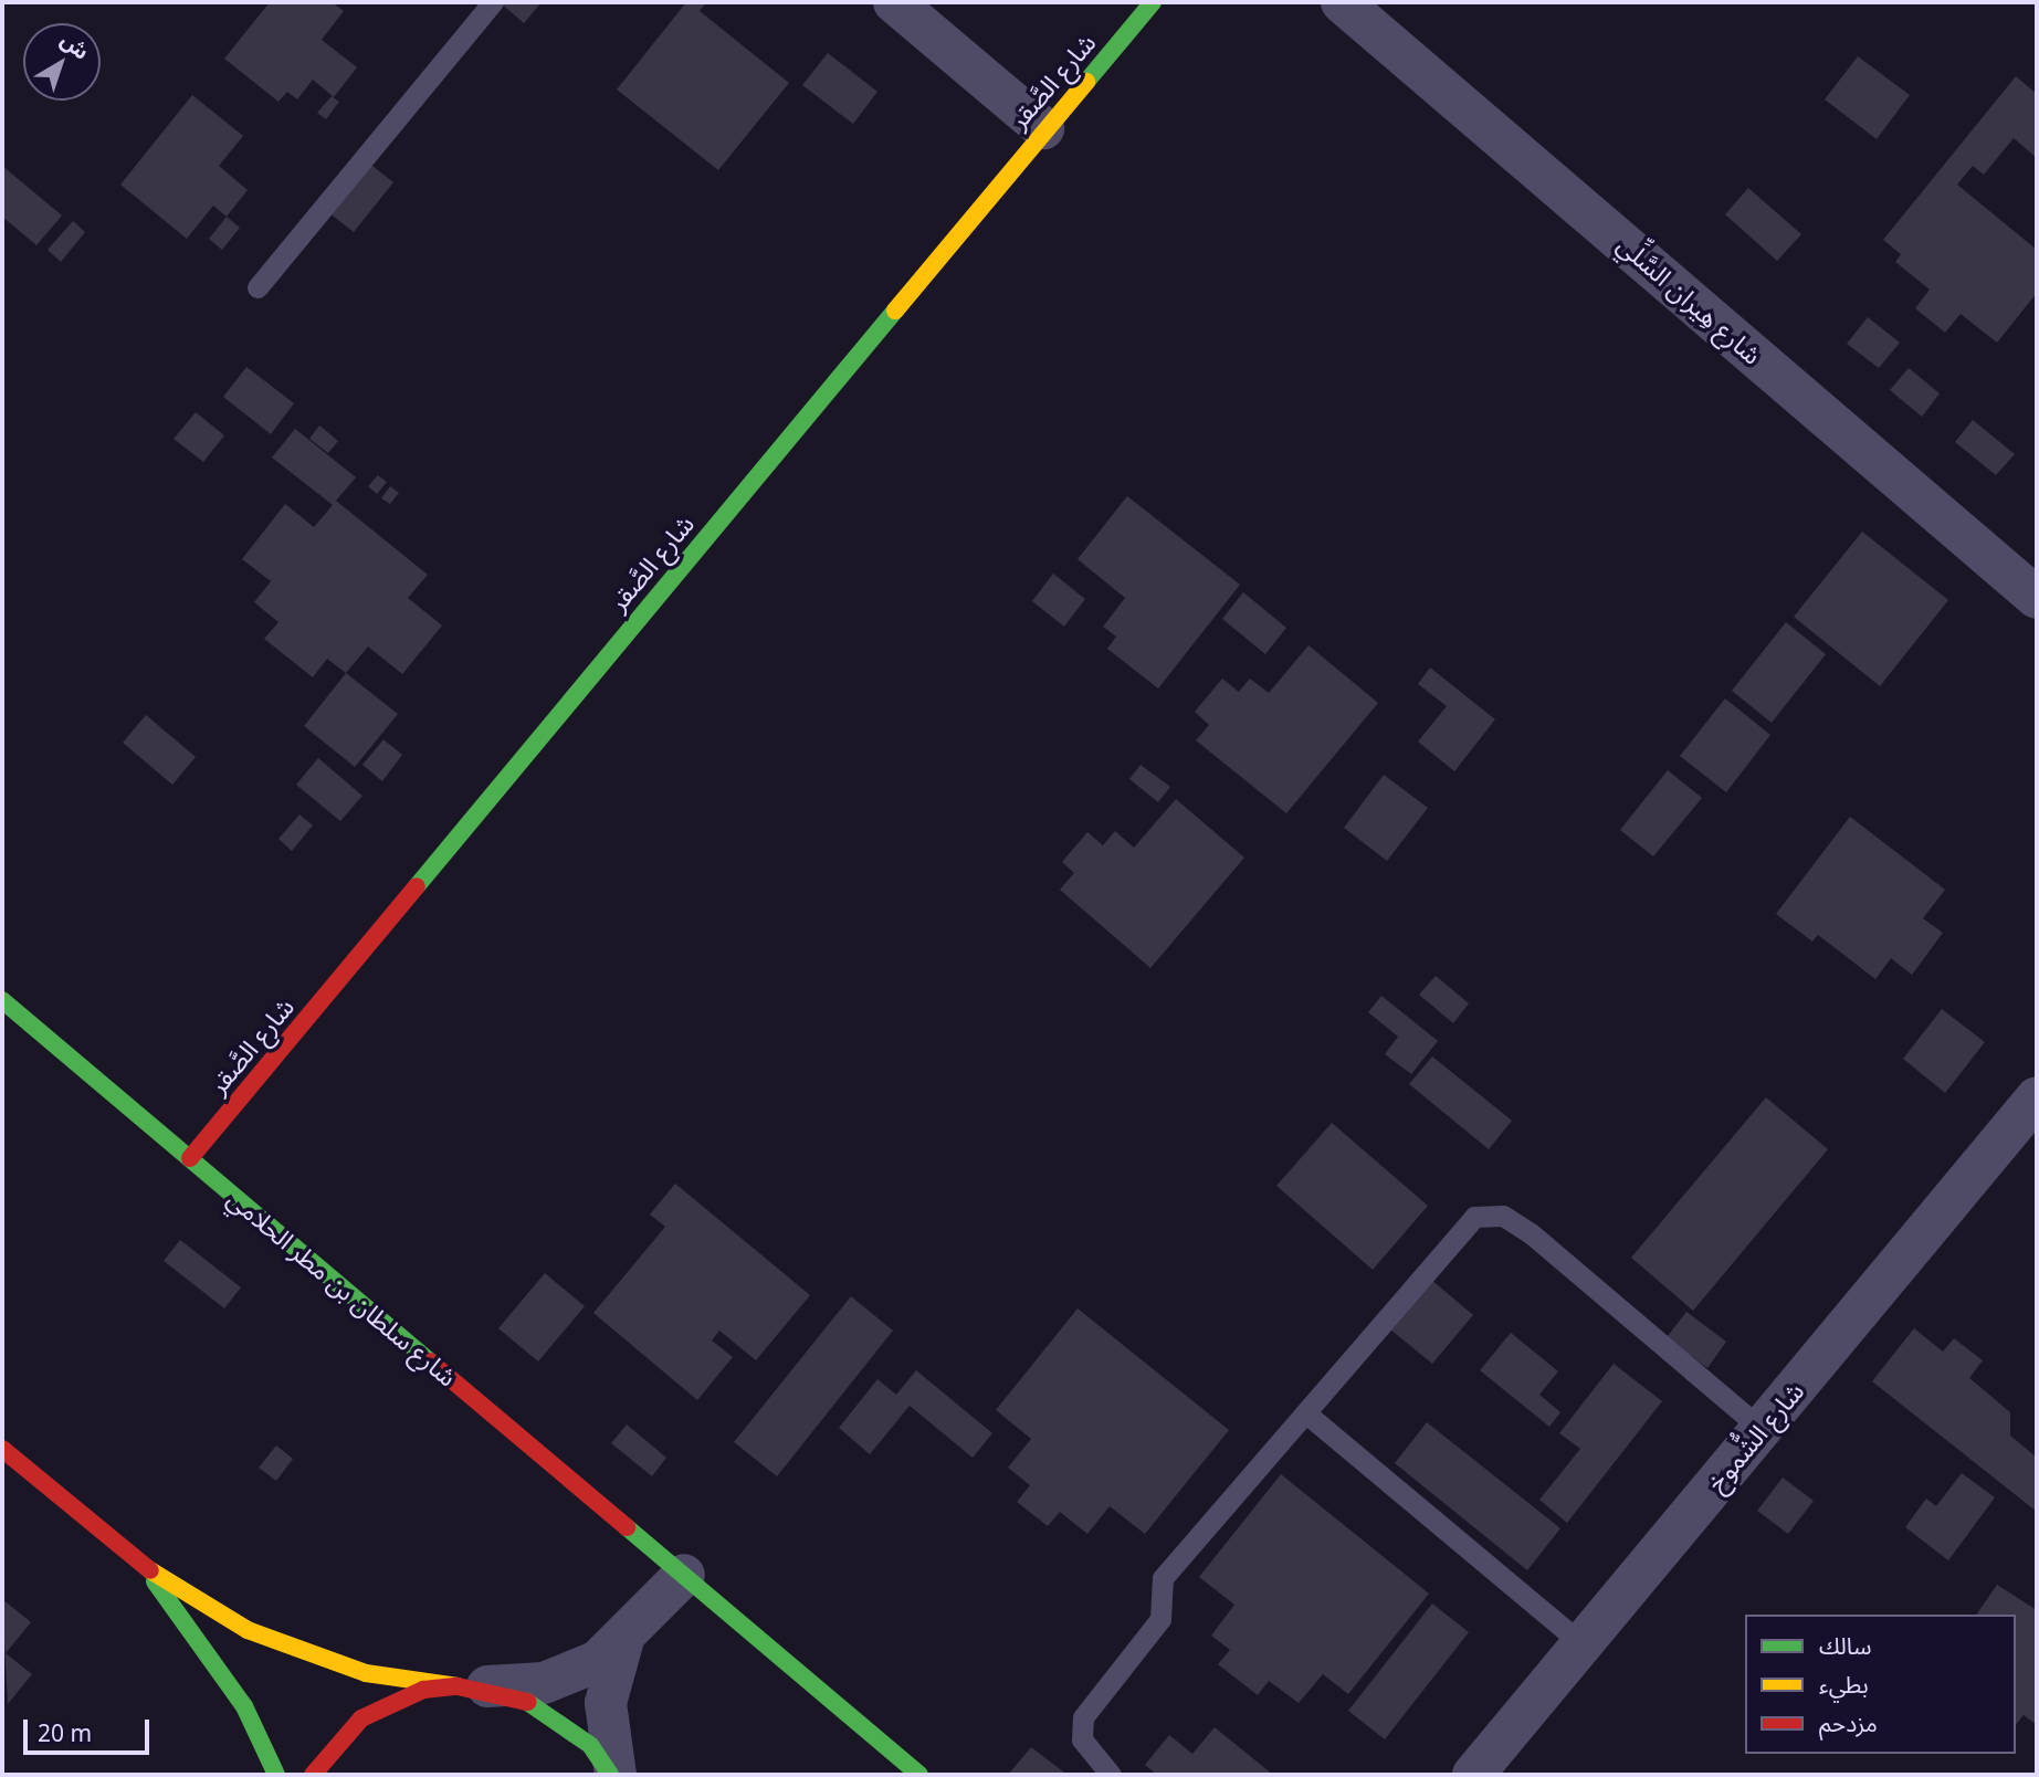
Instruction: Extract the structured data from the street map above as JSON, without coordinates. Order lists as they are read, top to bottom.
{
  "streets": {
    "street": [
      "شارع الصَّقر",
      "شارع هِيران السَّلِّي",
      "شارع سلطان بن مطر الحلامي",
      "شارع الشُّموخ"
    ]
  },
  "crossings": [
    ["شارع الصَّقر", "شارع سلطان بن مطر الحلامي"]
  ],
  "legend": ["سالك", "بطيء", "مزدحم"],
  "scale_bar": "20 m",
  "north": "top right"
}
